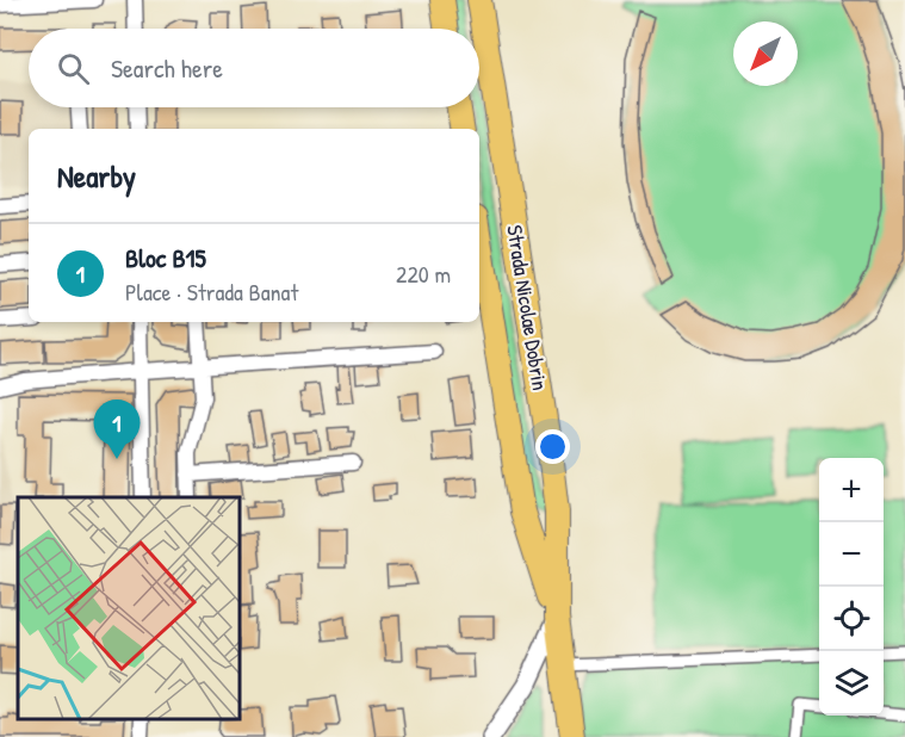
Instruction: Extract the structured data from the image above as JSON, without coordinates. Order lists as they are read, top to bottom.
{
  "streets": {
    "main road": ["Strada Nicolae Dobrin"]
  },
  "north": "bottom left",
  "page": {
    "search": "Search here",
    "heading": "Nearby",
    "list": [
      {
        "mark": "1",
        "name": "Bloc B15",
        "note": "Place · Strada Banat",
        "value": "220 m"
      }
    ],
    "pins": "1",
    "map_buttons": ["+", "−"]
  }
}
